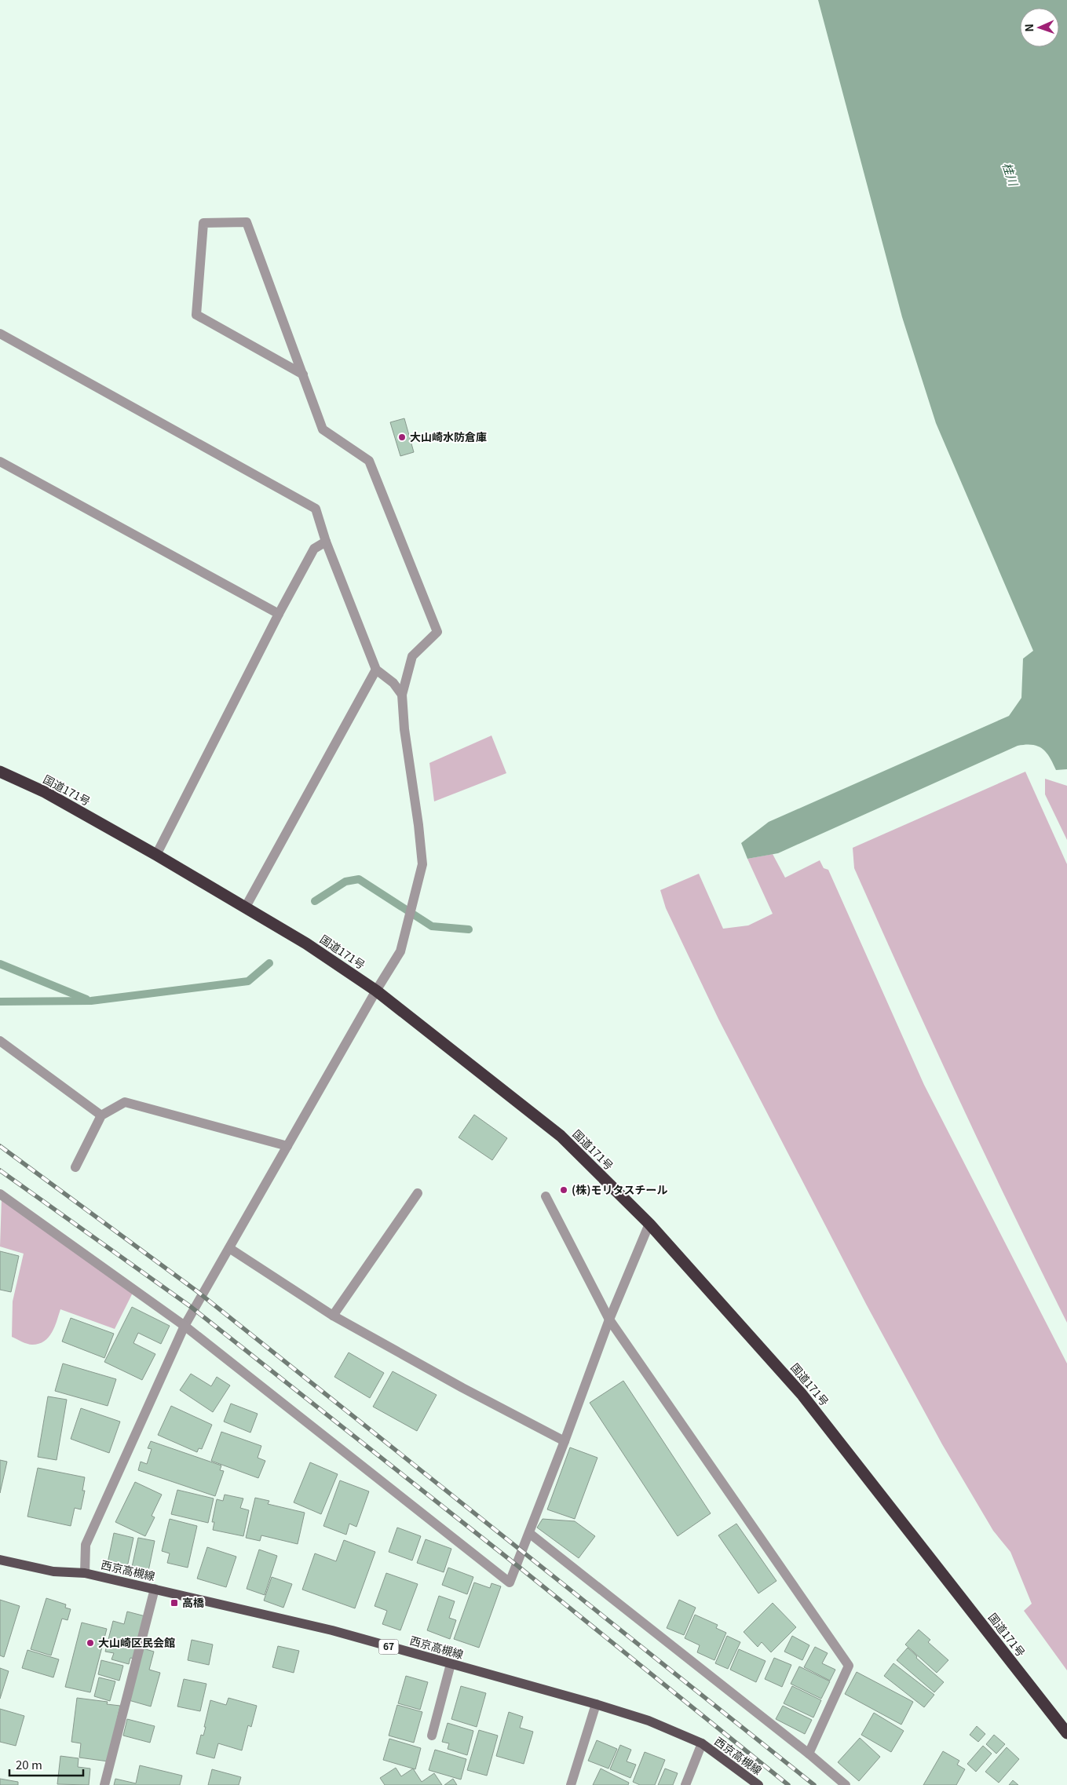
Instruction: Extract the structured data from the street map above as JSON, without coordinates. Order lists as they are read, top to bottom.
{
  "streets": {
    "highway": ["国道171号"],
    "main road": ["西京高槻線", "67"]
  },
  "water": ["桂川"],
  "places": {
    "other": ["大山崎水防倉庫", "(株)モリタスチール", "大山崎区民会館"],
    "transit": ["高橋"]
  },
  "scale_bar": "20 m",
  "north": "left"
}
